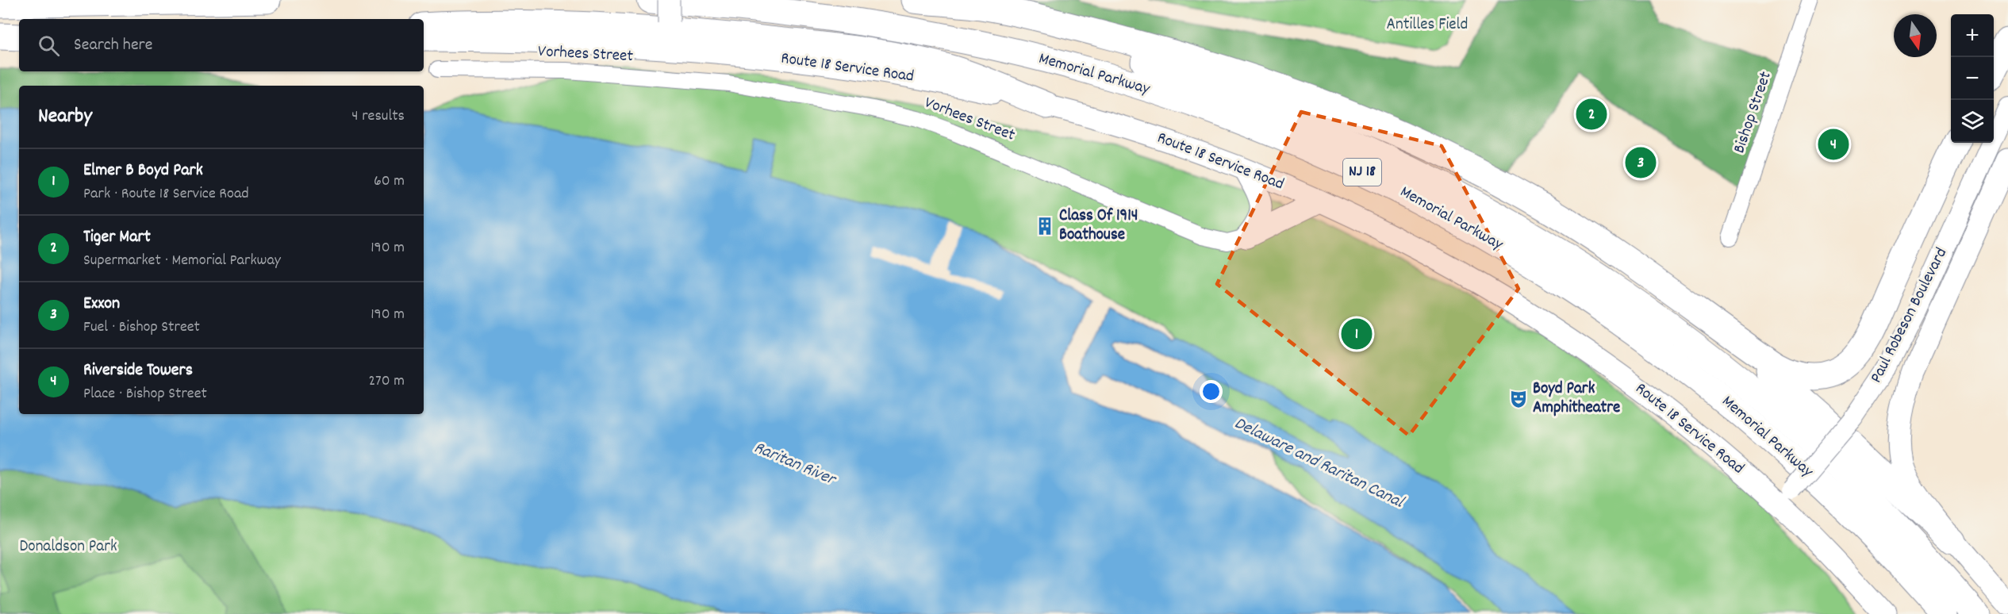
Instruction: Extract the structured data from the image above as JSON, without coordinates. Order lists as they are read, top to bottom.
{
  "streets": {
    "highway": ["Memorial Parkway", "NJ 18"],
    "main road": ["Route 18 Service Road"],
    "street": ["Vorhees Street", "Bishop Street", "Paul Robeson Boulevard"]
  },
  "crossings": [
    ["Route 18 Service Road", "Paul Robeson Boulevard"]
  ],
  "water": ["Delaware and Raritan Canal", "Raritan River"],
  "parks": ["Antilles Field", "Donaldson Park"],
  "places": {
    "building": ["Class Of 1914 Boathouse"],
    "theatre": ["Boyd Park Amphitheatre"]
  },
  "north": "bottom",
  "page": {
    "map_buttons": ["+", "−"],
    "search": "Search here",
    "heading": ["Nearby", "4 results"],
    "pins": [
      "2",
      "4",
      "3",
      "1"
    ],
    "list": [
      {
        "mark": "1",
        "name": "Elmer B Boyd Park",
        "note": "Park · Route 18 Service Road",
        "value": "60 m"
      },
      {
        "mark": "2",
        "name": "Tiger Mart",
        "note": "Supermarket · Memorial Parkway",
        "value": "190 m"
      },
      {
        "mark": "3",
        "name": "Exxon",
        "note": "Fuel · Bishop Street",
        "value": "190 m"
      },
      {
        "mark": "4",
        "name": "Riverside Towers",
        "note": "Place · Bishop Street",
        "value": "270 m"
      }
    ]
  }
}
